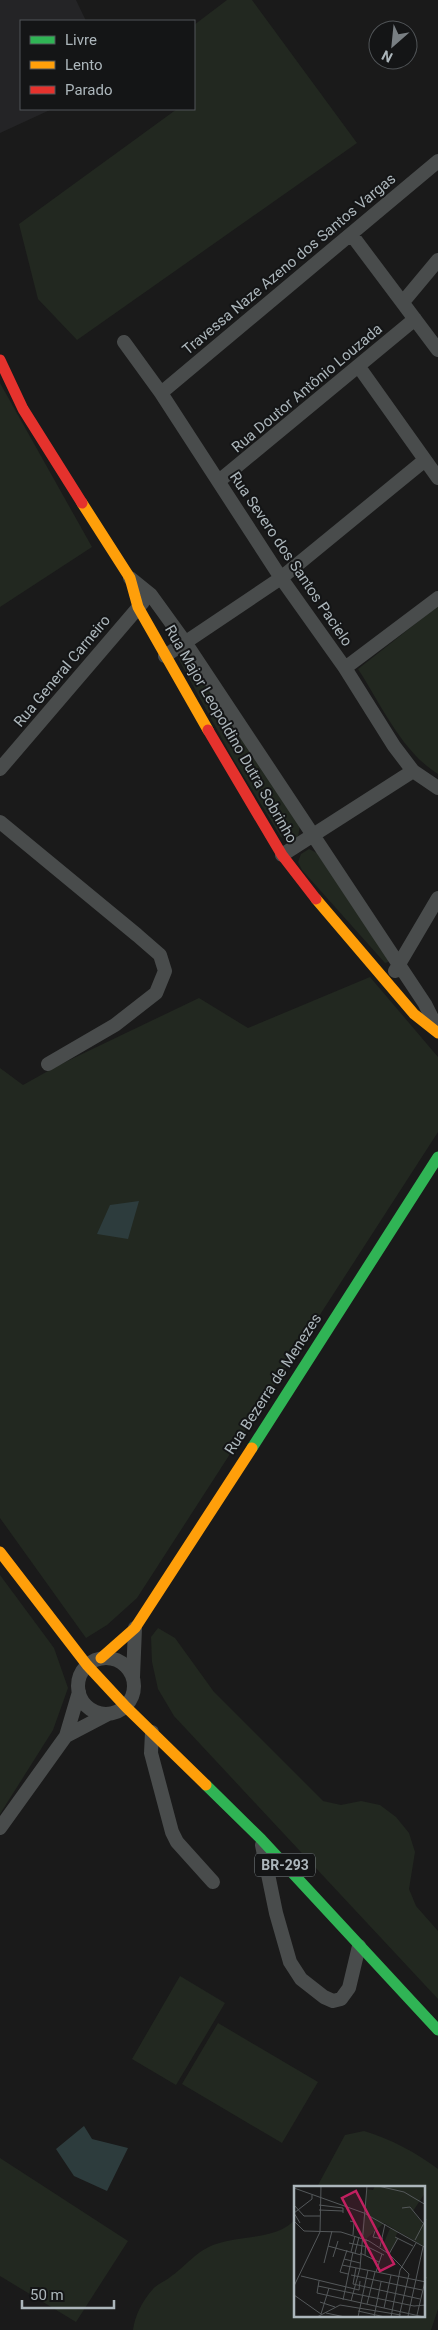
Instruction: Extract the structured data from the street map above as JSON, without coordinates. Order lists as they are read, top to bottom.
{
  "streets": {
    "main road": ["Rua Major Leopoldino Dutra Sobrinho", "Rua Bezerra de Menezes", "BR-293"],
    "street": [
      "Travessa Naze Azeno dos Santos Vargas",
      "Rua Doutor Antônio Louzada",
      "Rua Severo dos Santos Pacielo",
      "Rua General Carneiro"
    ]
  },
  "crossings": [
    ["Travessa Naze Azeno dos Santos Vargas", "Rua Severo dos Santos Pacielo"],
    ["Rua Doutor Antônio Louzada", "Rua Severo dos Santos Pacielo"],
    ["Rua General Carneiro", "Rua Major Leopoldino Dutra Sobrinho"]
  ],
  "legend": ["Livre", "Lento", "Parado"],
  "scale_bar": "50 m",
  "north": "bottom left"
}
